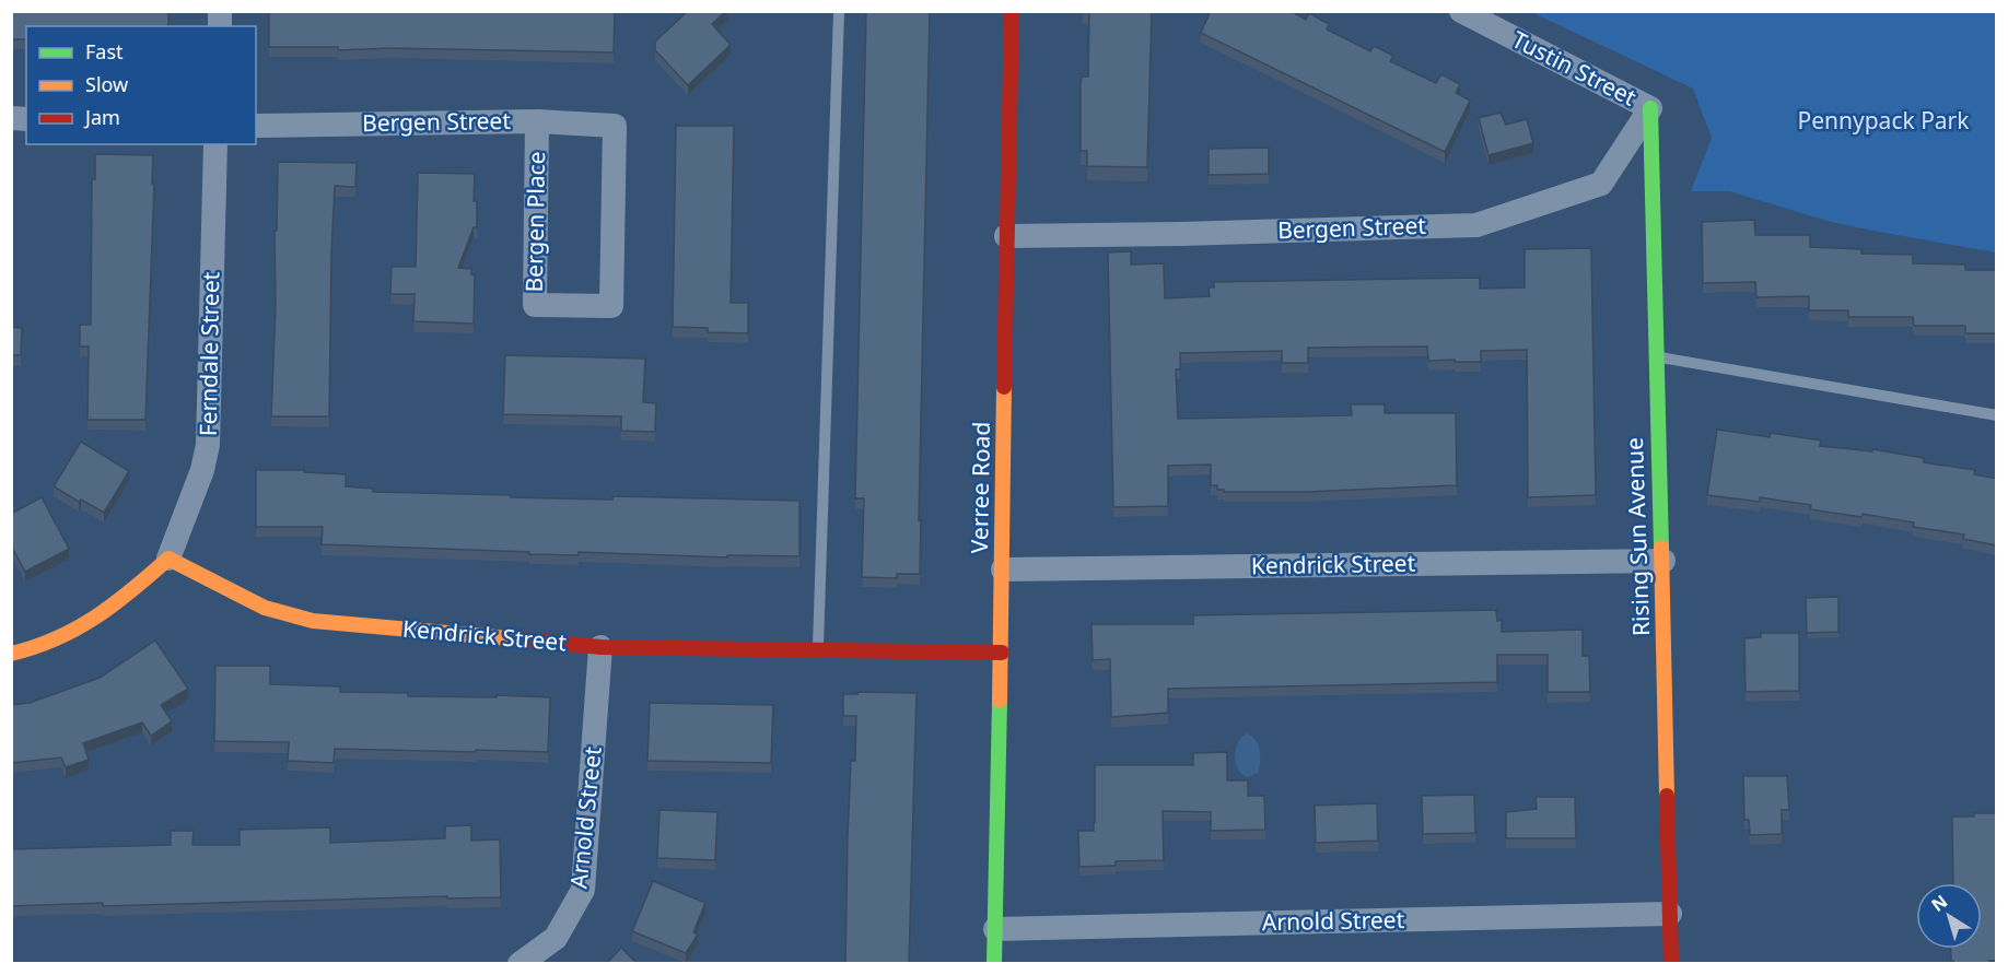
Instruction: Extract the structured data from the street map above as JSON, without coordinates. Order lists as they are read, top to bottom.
{
  "streets": {
    "street": [
      "Tustin Street",
      "Bergen Street",
      "Bergen Place",
      "Ferndale Street",
      "Verree Road",
      "Rising Sun Avenue",
      "Kendrick Street",
      "Arnold Street"
    ]
  },
  "crossings": [
    ["Tustin Street", "Bergen Street"],
    ["Tustin Street", "Rising Sun Avenue"],
    ["Bergen Street", "Bergen Place"],
    ["Bergen Street", "Verree Road"],
    ["Bergen Street", "Rising Sun Avenue"],
    ["Ferndale Street", "Kendrick Street"],
    ["Verree Road", "Kendrick Street"],
    ["Verree Road", "Arnold Street"],
    ["Rising Sun Avenue", "Kendrick Street"],
    ["Rising Sun Avenue", "Arnold Street"],
    ["Kendrick Street", "Arnold Street"]
  ],
  "parks": ["Pennypack Park"],
  "legend": ["Fast", "Slow", "Jam"],
  "north": "top left"
}
